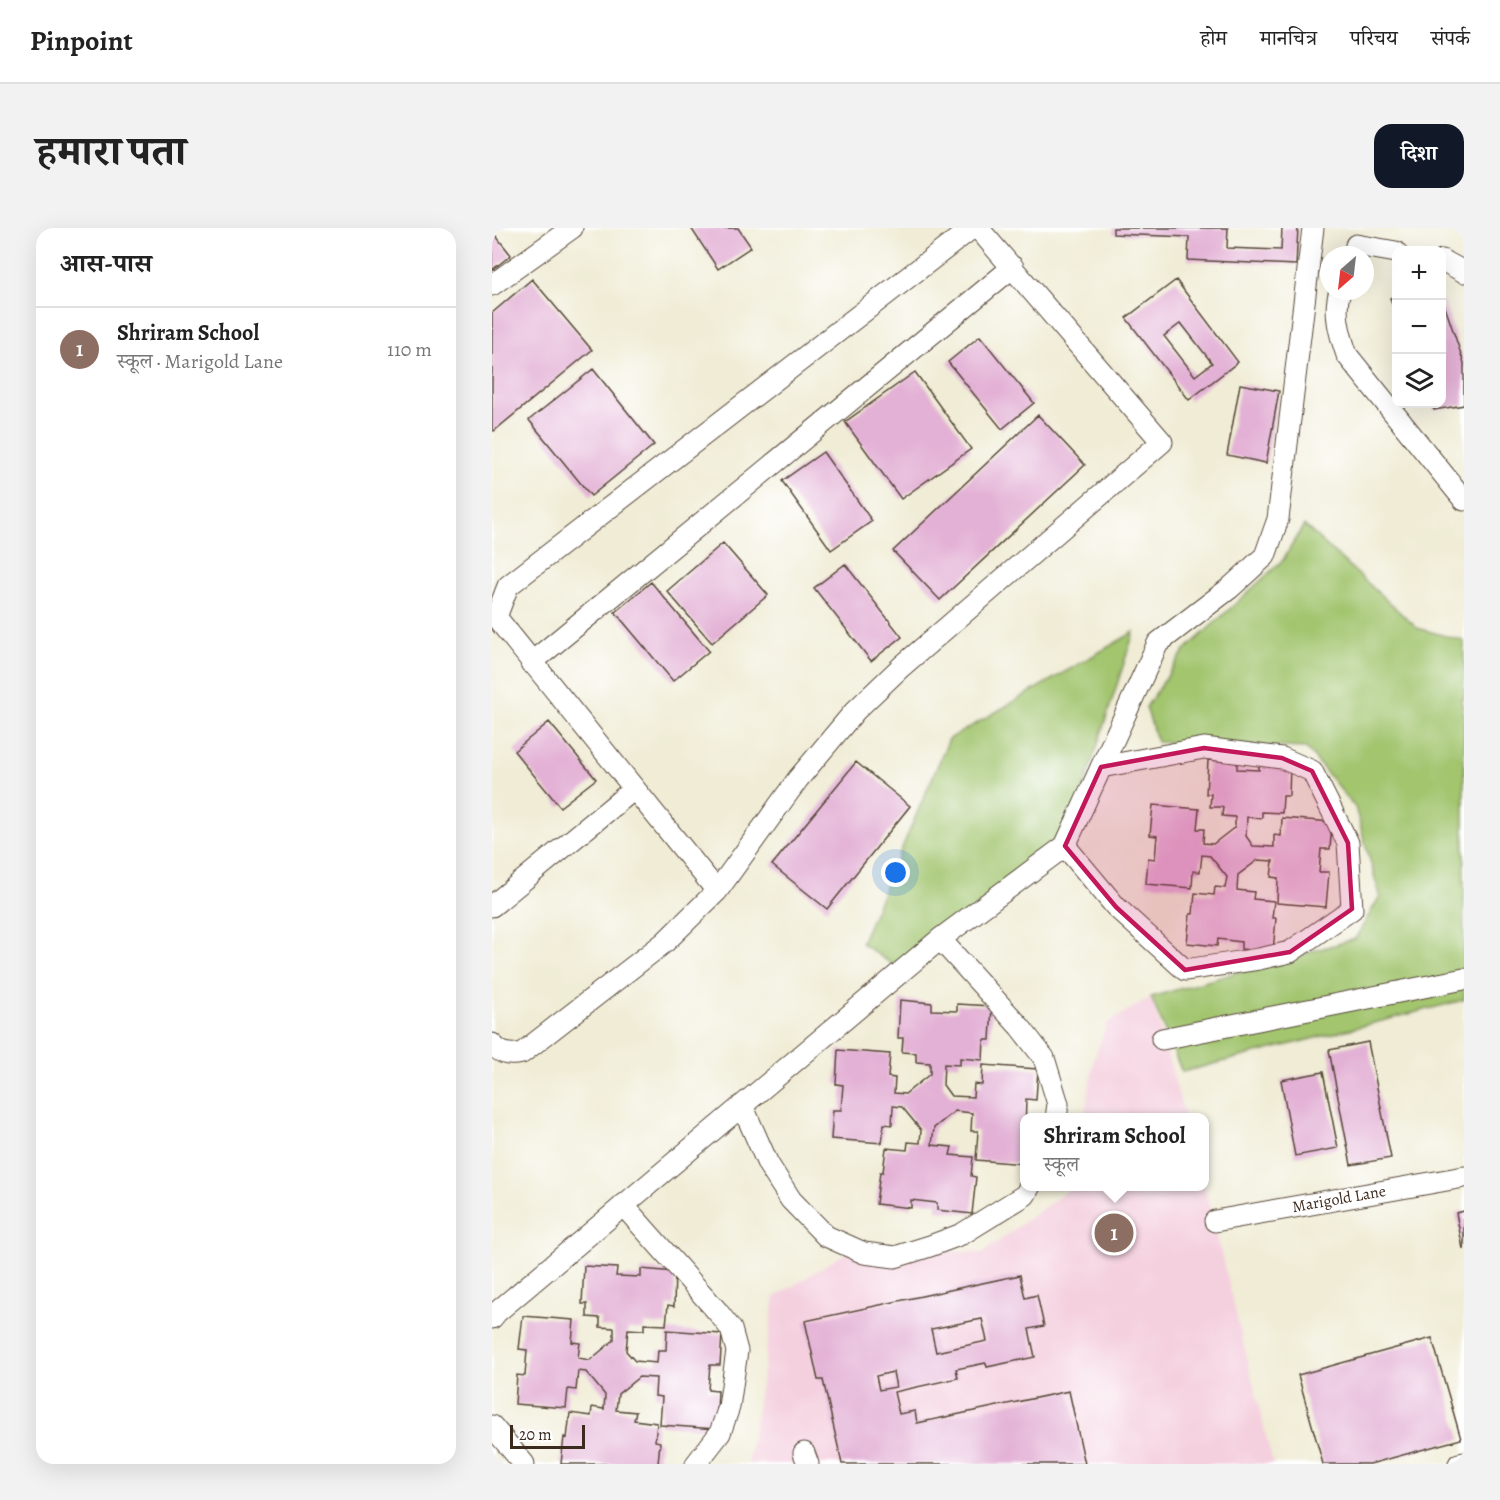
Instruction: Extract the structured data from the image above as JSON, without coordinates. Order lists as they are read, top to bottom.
{
  "streets": {
    "street": ["Marigold Lane"]
  },
  "scale_bar": "20 m",
  "north": "bottom left",
  "page": {
    "header": "Pinpoint",
    "nav": [
      "होम",
      "मानचित्र",
      "परिचय",
      "संपर्क"
    ],
    "title": "हमारा पता",
    "buttons": "दिशा",
    "heading": "आस-पास",
    "map_buttons": ["+", "−"],
    "list": [
      {
        "mark": "1",
        "name": "Shriram School",
        "note": "स्कूल · Marigold Lane",
        "value": "110 m"
      }
    ],
    "popup": ["Shriram School", "स्कूल"],
    "pins": "1",
    "scale": "20 m"
  }
}
